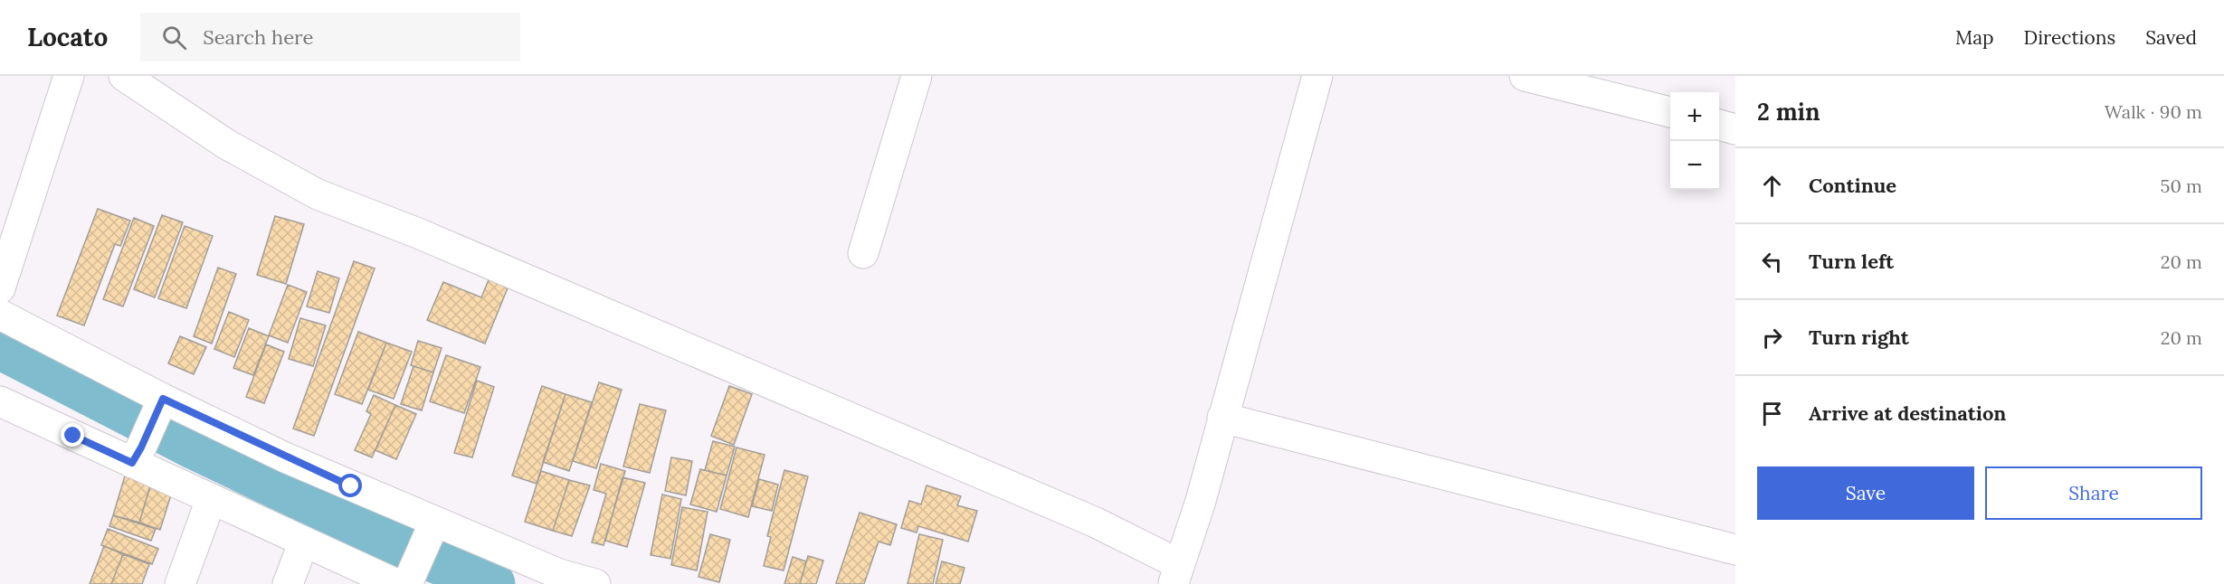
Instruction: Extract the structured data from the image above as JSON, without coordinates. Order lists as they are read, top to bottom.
{
  "page": {
    "header": "Locato",
    "search": "Search here",
    "nav": ["Map", "Directions", "Saved"],
    "heading": ["2 min", "Walk · 90 m"],
    "map_buttons": ["+", "−"],
    "list": [
      ["Continue", "50 m"],
      ["Turn left", "20 m"],
      ["Turn right", "20 m"],
      "Arrive at destination"
    ],
    "buttons": ["Save", "Share"]
  }
}
